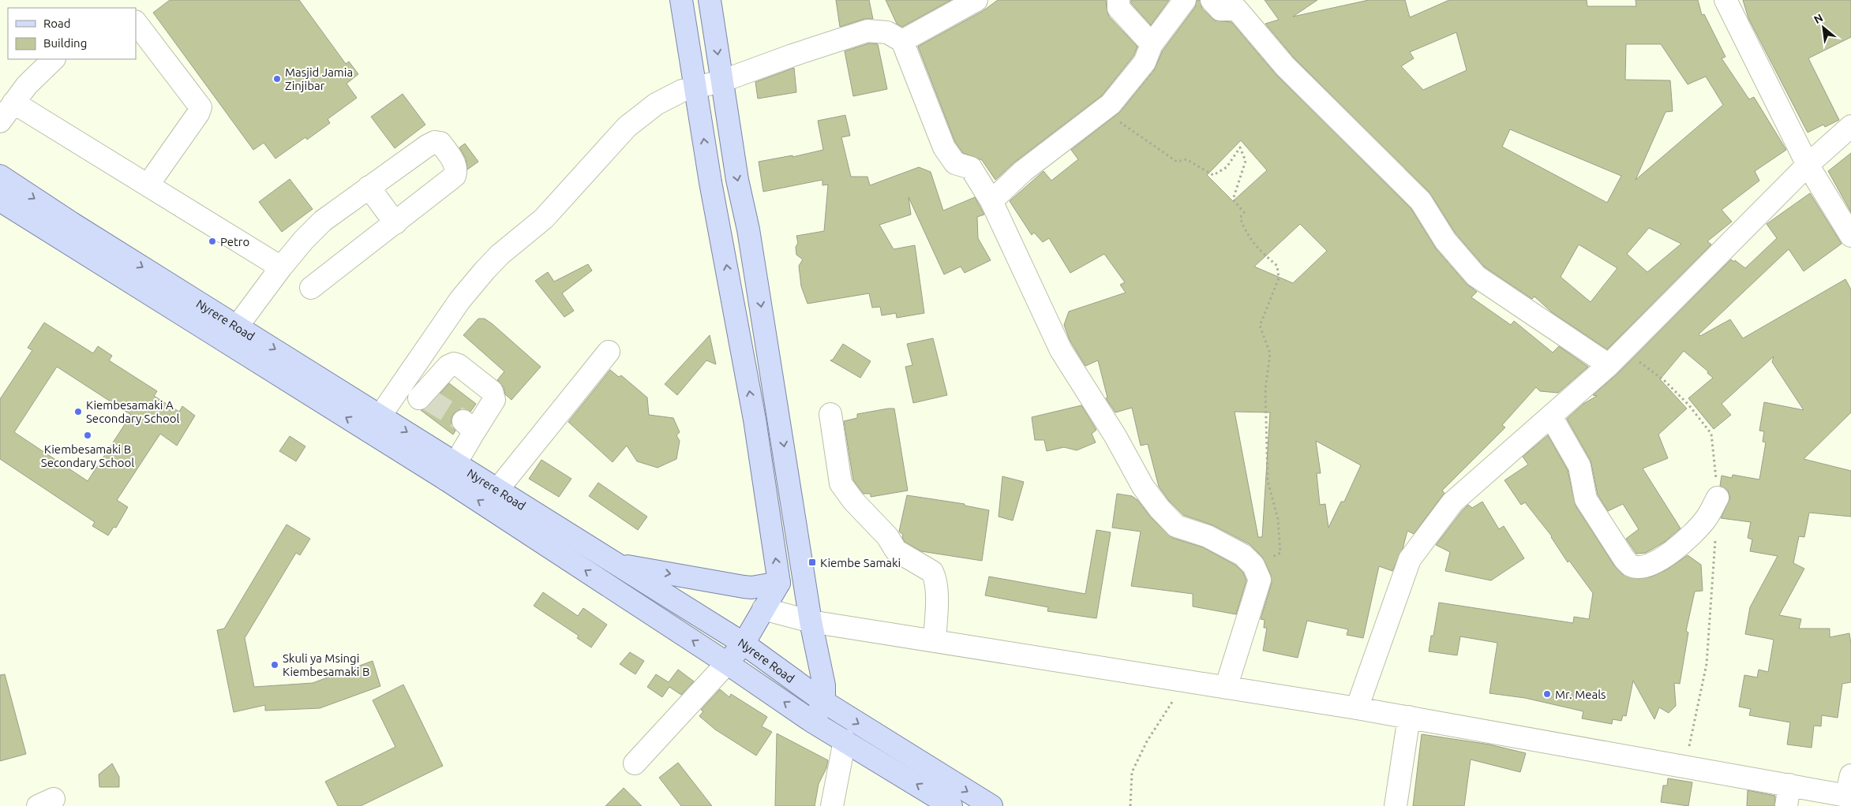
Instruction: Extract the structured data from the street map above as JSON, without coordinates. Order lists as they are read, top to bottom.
{
  "streets": {
    "main road": ["Nyrere Road"]
  },
  "places": {
    "other": [
      "Masjid Jamia Zinjibar",
      "Petro",
      "Kiembesamaki A Secondary School",
      "Kiembesamaki B Secondary School",
      "Skuli ya Msingi Kiembesamaki B",
      "Mr. Meals"
    ],
    "transit": ["Kiembe Samaki"]
  },
  "legend": ["Road", "Building"],
  "north": "top left"
}
